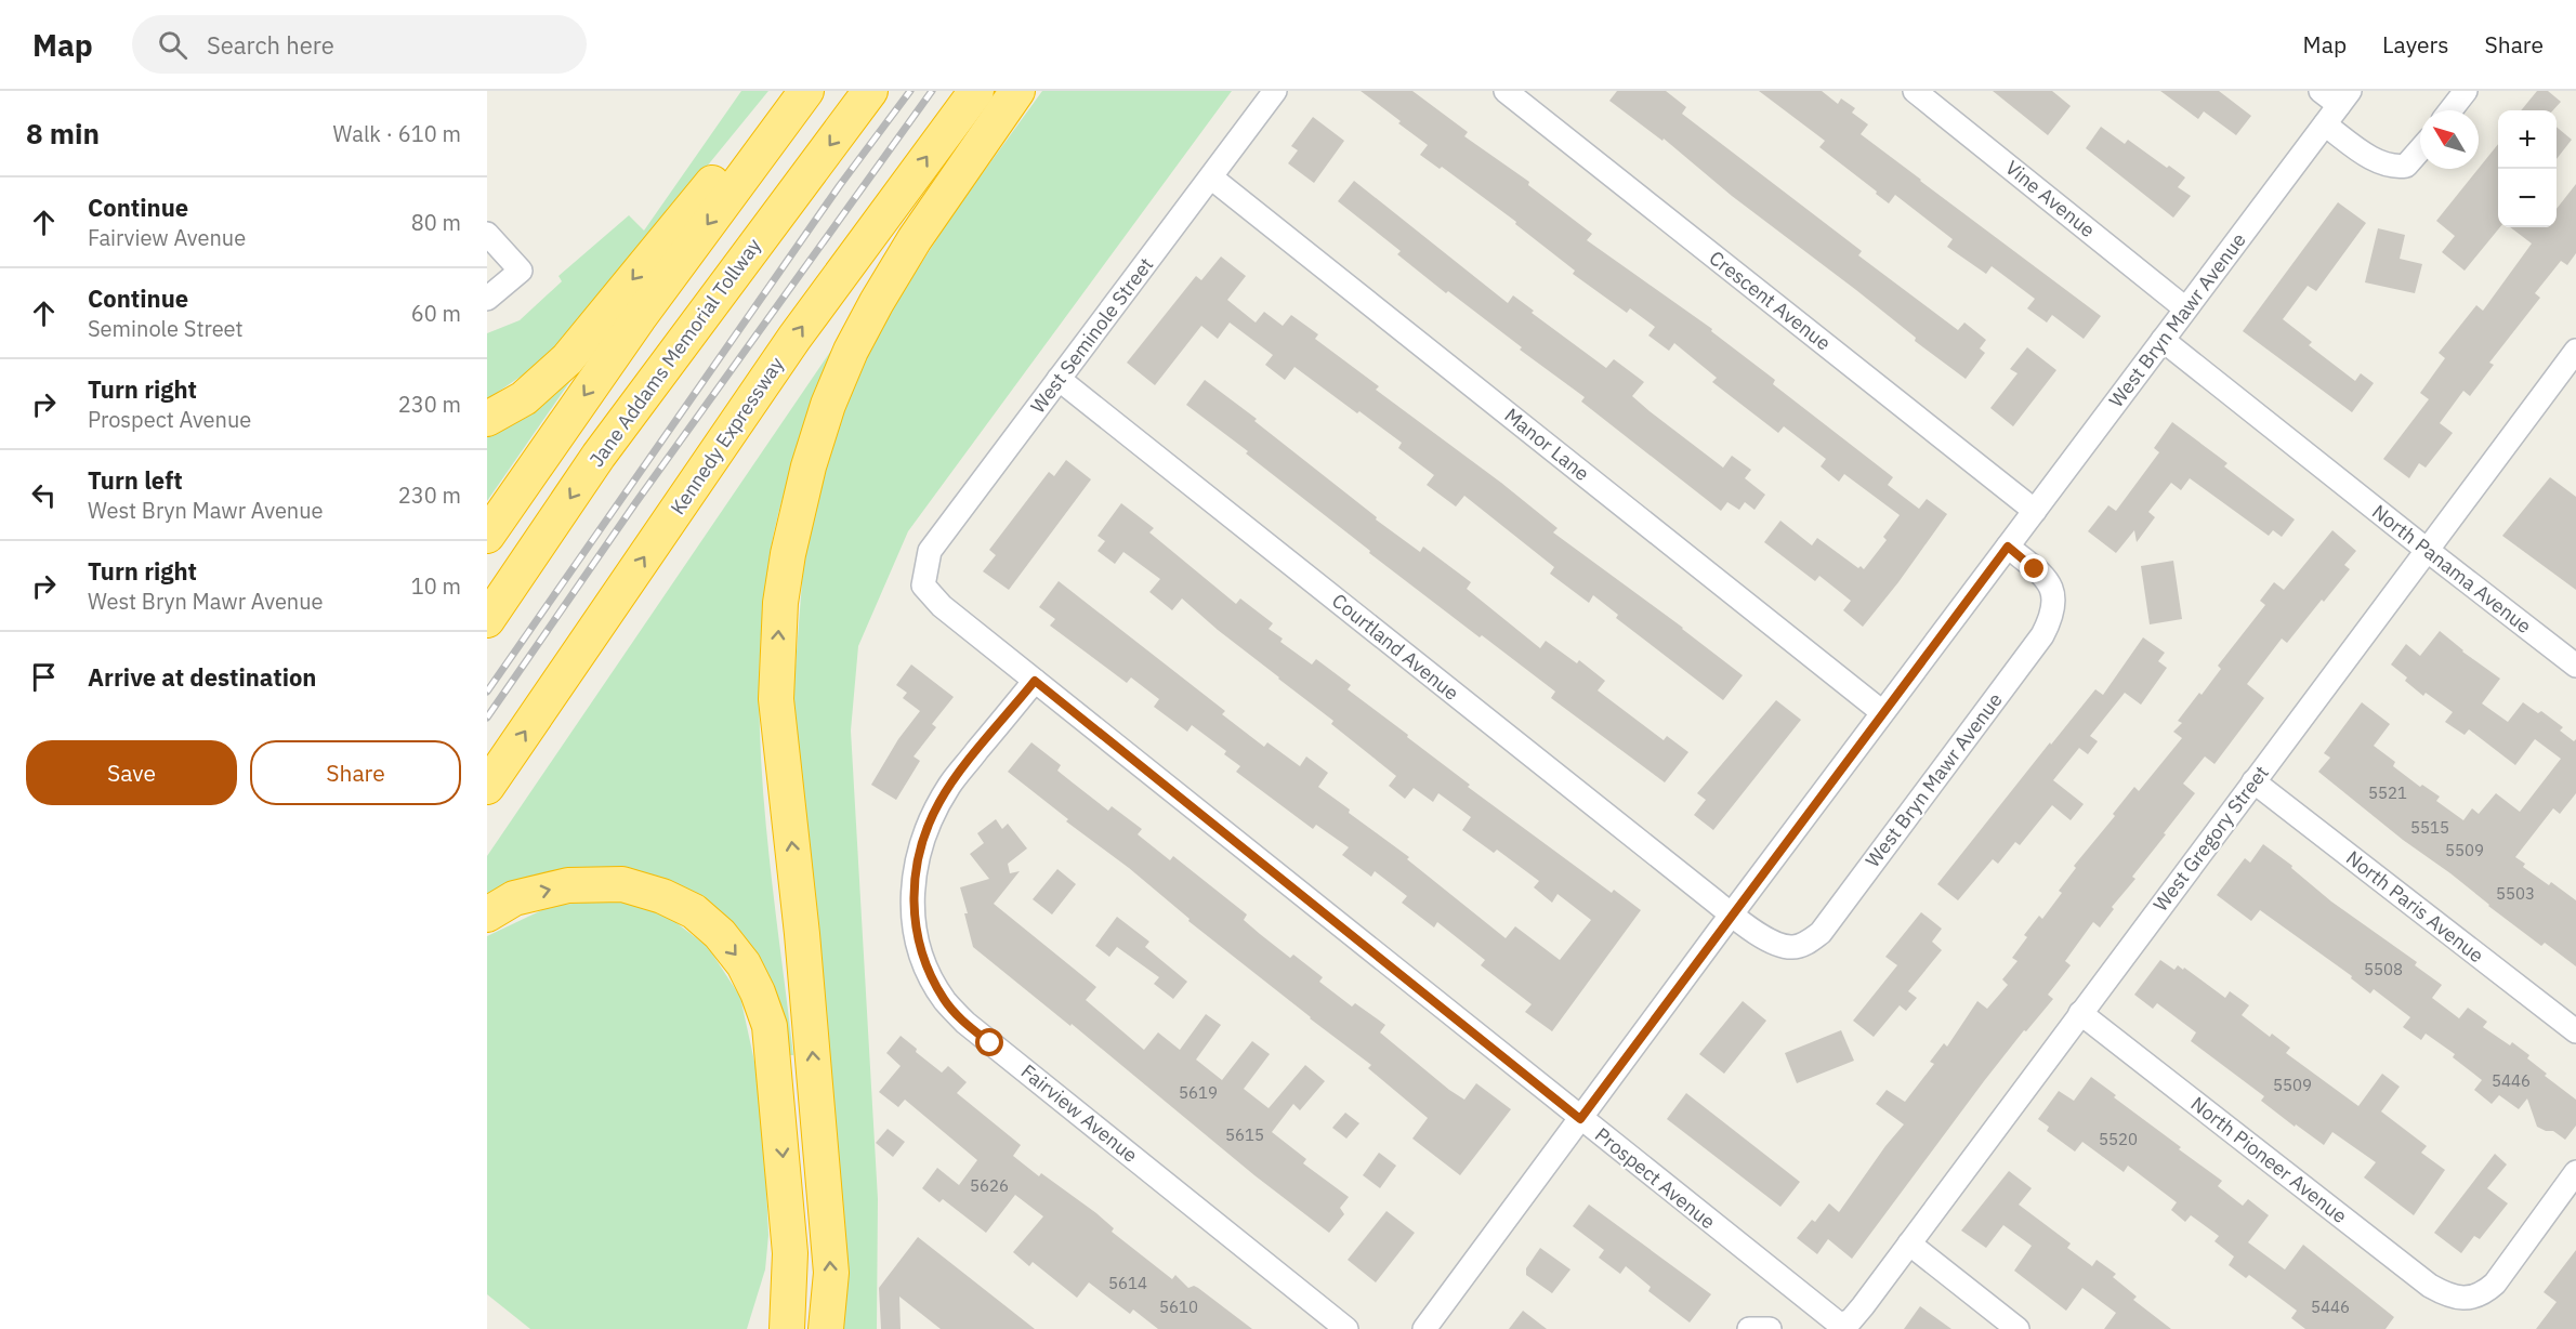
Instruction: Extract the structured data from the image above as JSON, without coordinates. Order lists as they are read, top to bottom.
{
  "streets": {
    "highway": ["Jane Addams Memorial Tollway", "Kennedy Expressway"],
    "street": [
      "Vine Avenue",
      "Crescent Avenue",
      "West Bryn Mawr Avenue",
      "West Seminole Street",
      "Manor Lane",
      "North Panama Avenue",
      "Courtland Avenue",
      "West Gregory Street",
      "North Paris Avenue",
      "Fairview Avenue",
      "North Pioneer Avenue",
      "Prospect Avenue"
    ]
  },
  "crossings": [
    ["Vine Avenue", "West Bryn Mawr Avenue"],
    ["Crescent Avenue", "West Bryn Mawr Avenue"],
    ["West Bryn Mawr Avenue", "Manor Lane"],
    ["West Bryn Mawr Avenue", "North Panama Avenue"],
    ["West Bryn Mawr Avenue", "Courtland Avenue"],
    ["West Bryn Mawr Avenue", "Prospect Avenue"],
    ["West Seminole Street", "Manor Lane"],
    ["West Seminole Street", "Courtland Avenue"],
    ["West Seminole Street", "Prospect Avenue"],
    ["North Panama Avenue", "West Gregory Street"],
    ["West Gregory Street", "North Paris Avenue"],
    ["West Gregory Street", "North Pioneer Avenue"],
    ["West Gregory Street", "Prospect Avenue"],
    ["Fairview Avenue", "Prospect Avenue"]
  ],
  "house_numbers": [
    "5521",
    "5515",
    "5509",
    "5503",
    "5508",
    "5446",
    "5509",
    "5619",
    "5615",
    "5520",
    "5626",
    "5614",
    "5610",
    "5446"
  ],
  "north": "top left",
  "page": {
    "header": "Map",
    "search": "Search here",
    "nav": ["Map", "Layers", "Share"],
    "heading": ["8 min", "Walk · 610 m"],
    "map_buttons": ["+", "−"],
    "list": [
      ["Continue", "Fairview Avenue", "80 m"],
      ["Continue", "Seminole Street", "60 m"],
      ["Turn right", "Prospect Avenue", "230 m"],
      ["Turn left", "West Bryn Mawr Avenue", "230 m"],
      ["Turn right", "West Bryn Mawr Avenue", "10 m"],
      "Arrive at destination"
    ],
    "buttons": ["Save", "Share"]
  }
}
